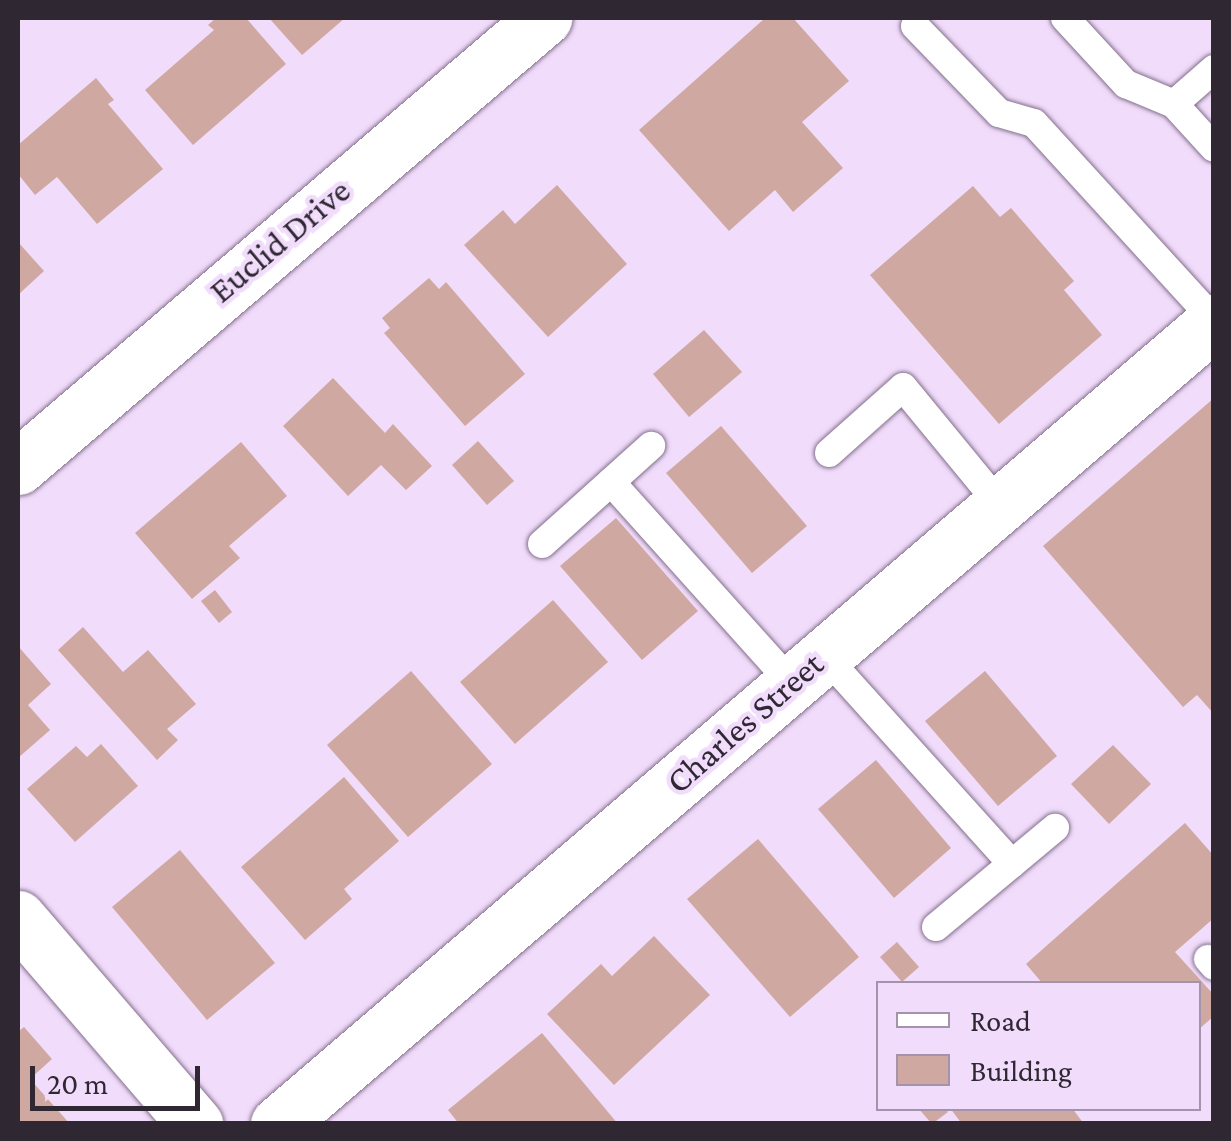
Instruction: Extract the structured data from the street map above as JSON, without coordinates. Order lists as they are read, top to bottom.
{
  "streets": {
    "street": ["Euclid Drive", "Charles Street"]
  },
  "legend": ["Road", "Building"],
  "scale_bar": "20 m"
}
